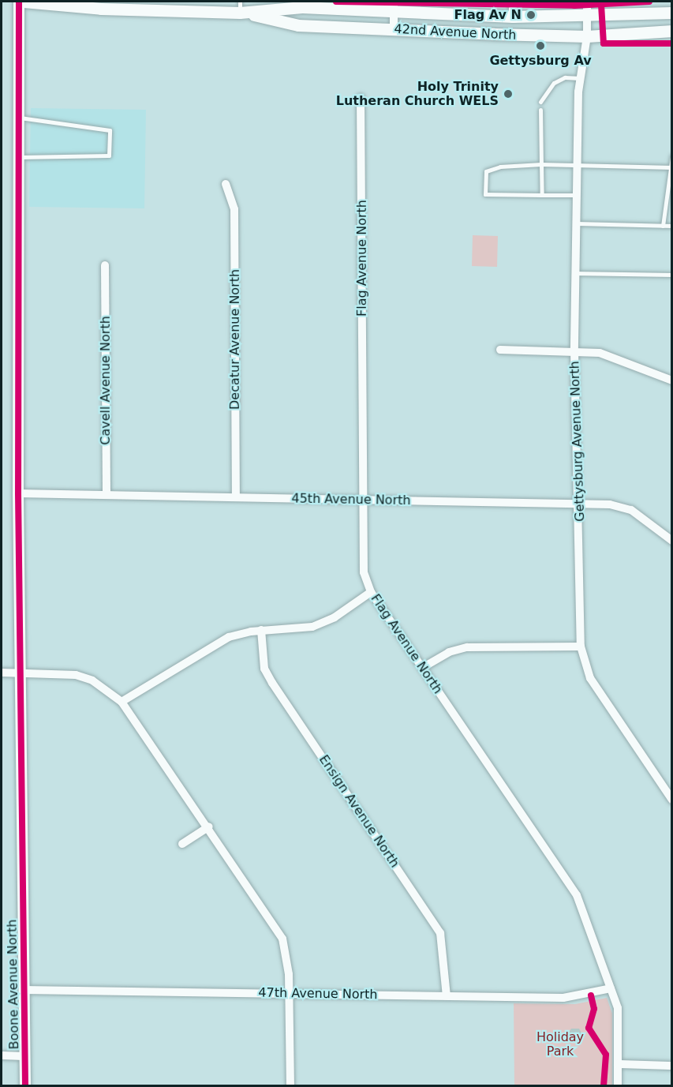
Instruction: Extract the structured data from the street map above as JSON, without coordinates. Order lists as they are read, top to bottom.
{
  "streets": {
    "main road": ["42nd Avenue North"],
    "street": [
      "Flag Avenue North",
      "Decatur Avenue North",
      "Cavell Avenue North",
      "Gettysburg Avenue North",
      "45th Avenue North",
      "Ensign Avenue North",
      "Boone Avenue North",
      "47th Avenue North"
    ]
  },
  "crossings": [
    ["42nd Avenue North", "Gettysburg Avenue North"],
    ["Flag Avenue North", "45th Avenue North"],
    ["Flag Avenue North", "47th Avenue North"],
    ["Decatur Avenue North", "45th Avenue North"],
    ["Cavell Avenue North", "45th Avenue North"],
    ["Gettysburg Avenue North", "45th Avenue North"],
    ["45th Avenue North", "Boone Avenue North"],
    ["Ensign Avenue North", "47th Avenue North"],
    ["Boone Avenue North", "47th Avenue North"]
  ],
  "parks": ["Holiday Park"],
  "places": ["Flag Av N", "Gettysburg Av", "Holy Trinity Lutheran Church WELS"]
}
